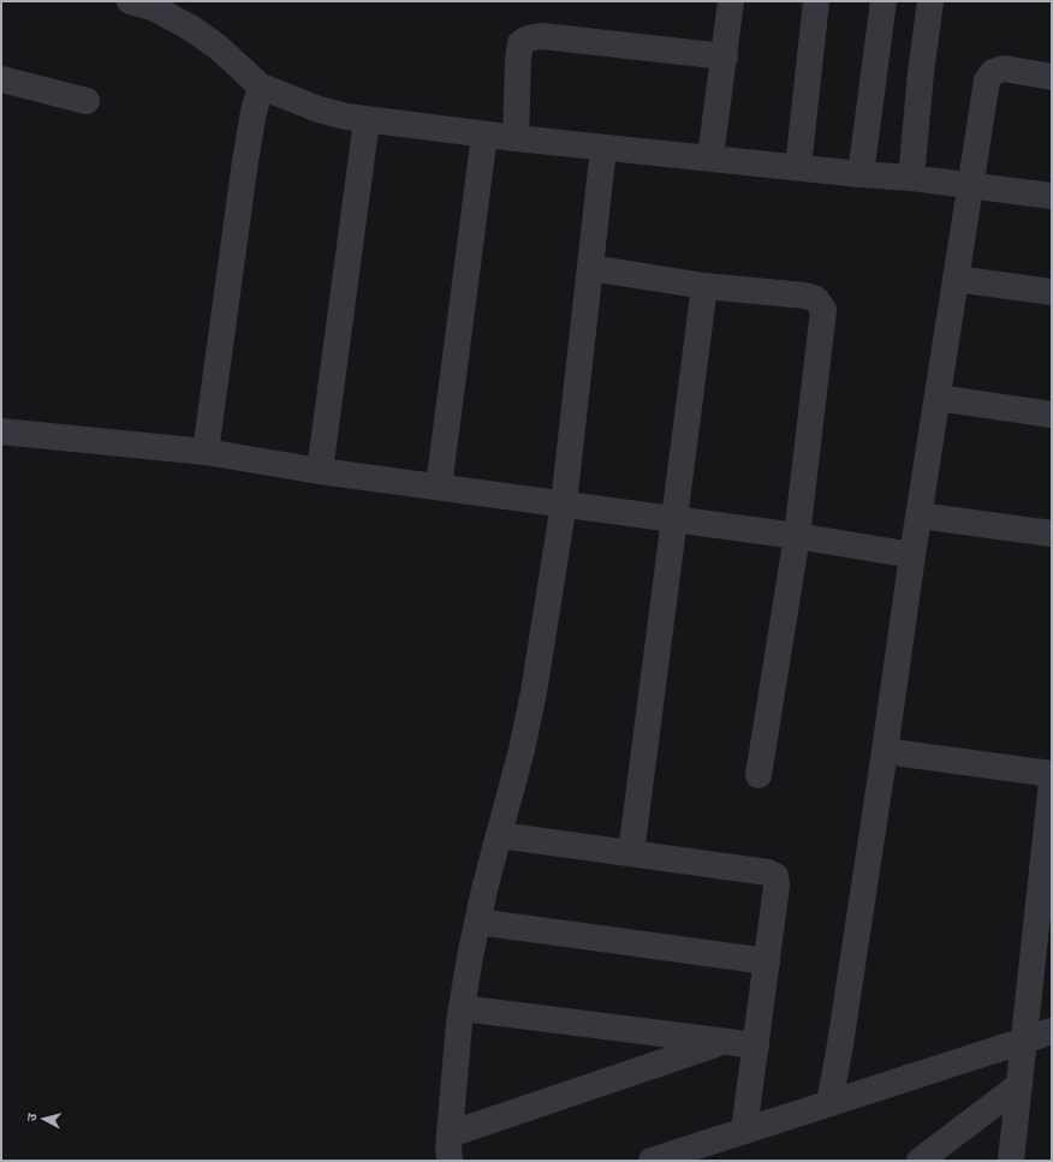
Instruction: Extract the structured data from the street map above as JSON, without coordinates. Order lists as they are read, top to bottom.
{
  "north": "left"
}
